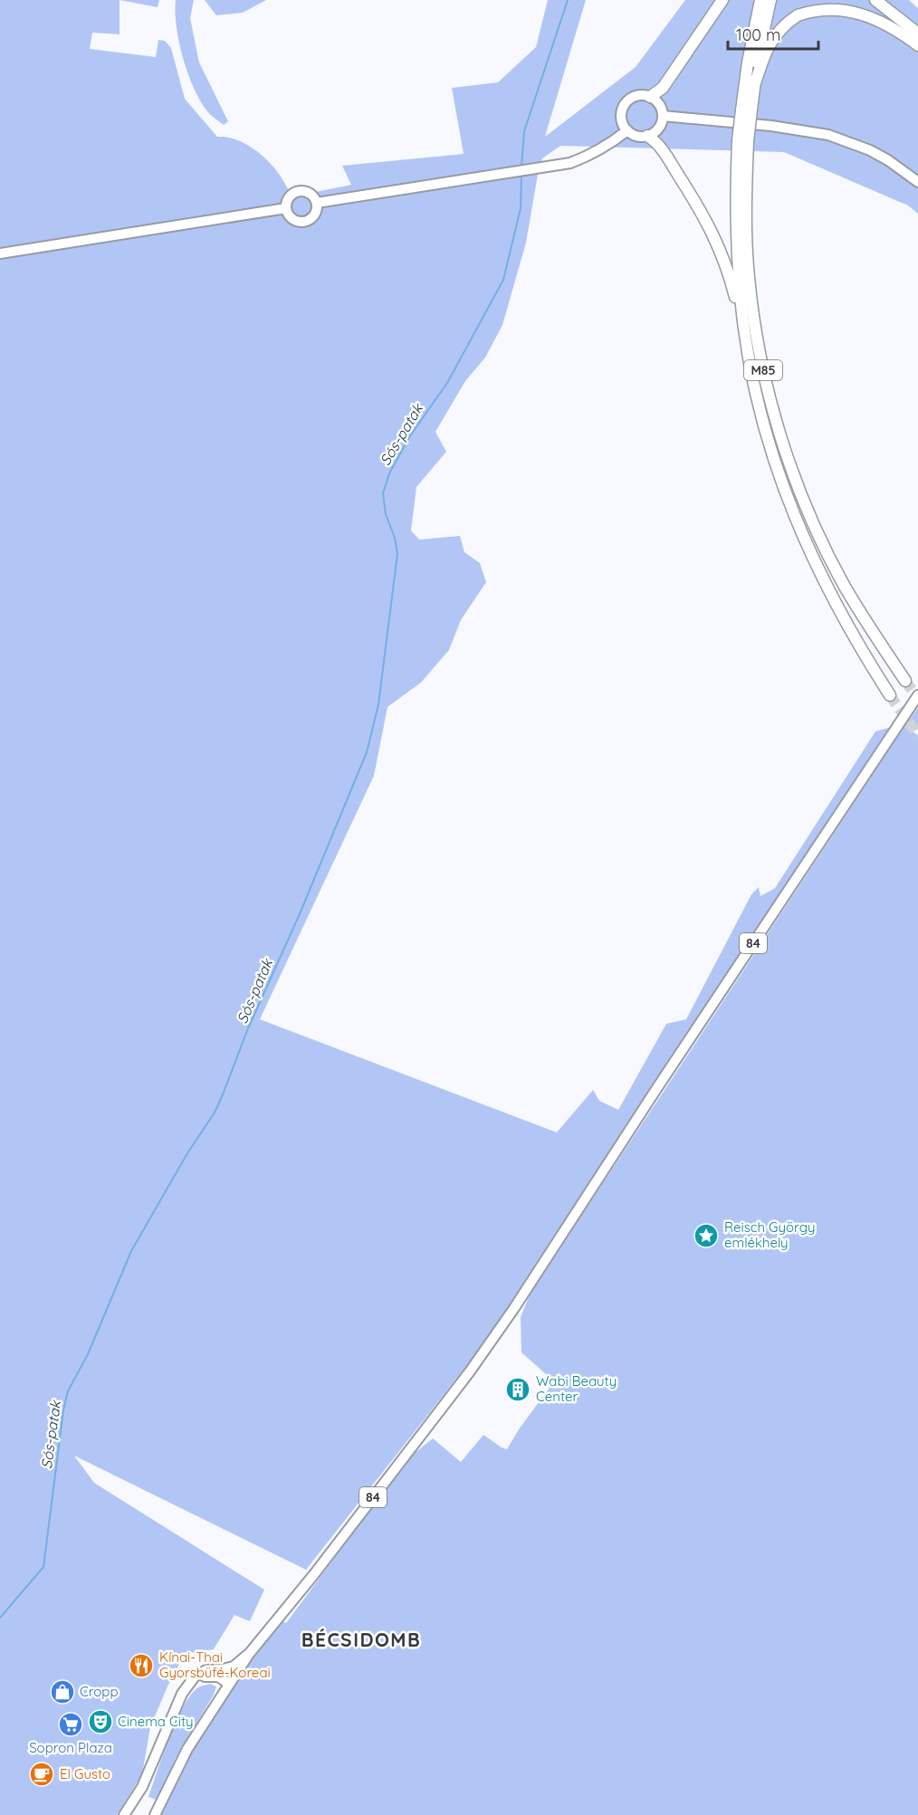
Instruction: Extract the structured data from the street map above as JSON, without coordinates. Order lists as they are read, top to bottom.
{
  "streets": {
    "highway": ["M85"],
    "main road": ["84"]
  },
  "districts": ["BÉCSIDOMB"],
  "water": ["Sós-patak"],
  "places": {
    "place": ["Reisch György emlékhely"],
    "building": ["Wabi Beauty Center"],
    "restaurant": ["Kínai-Thai Gyorsbüfé-Koreai"],
    "shop": ["Cropp"],
    "theatre": ["Cinema City"],
    "supermarket": ["Sopron Plaza"],
    "cafe": ["El Gusto"]
  },
  "scale_bar": "100 m"
}
